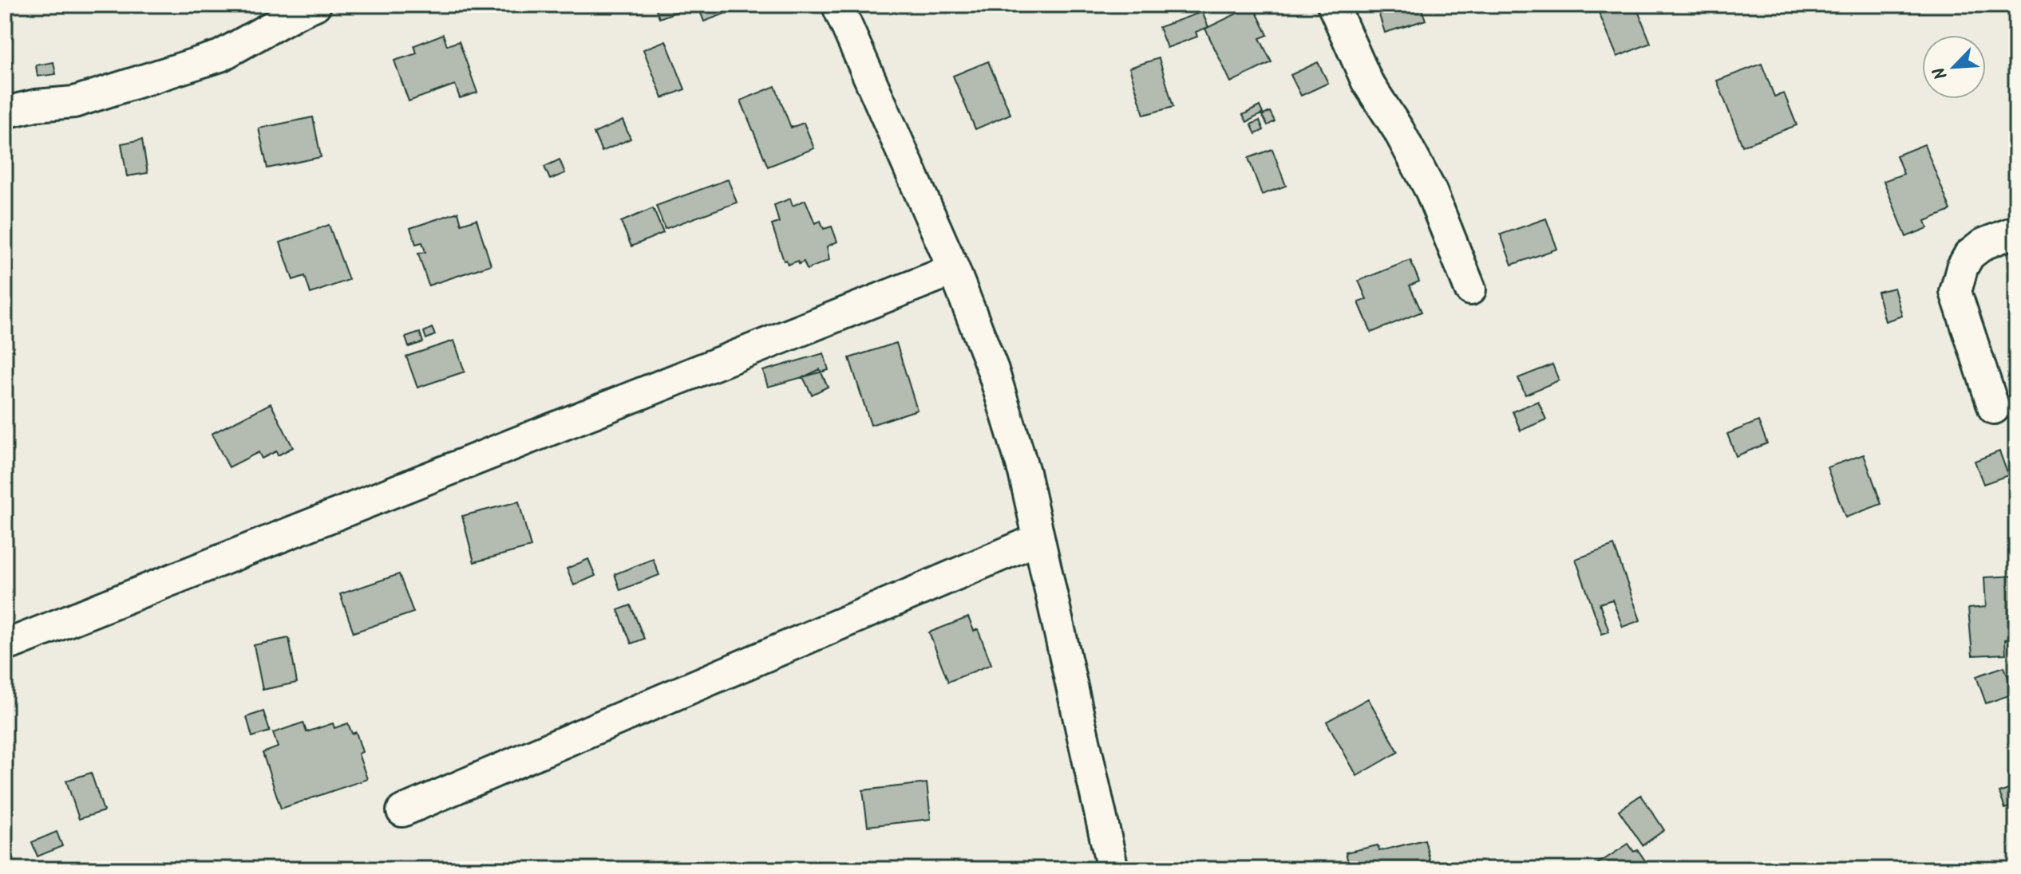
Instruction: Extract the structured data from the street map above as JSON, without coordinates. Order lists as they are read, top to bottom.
{
  "north": "bottom left"
}
